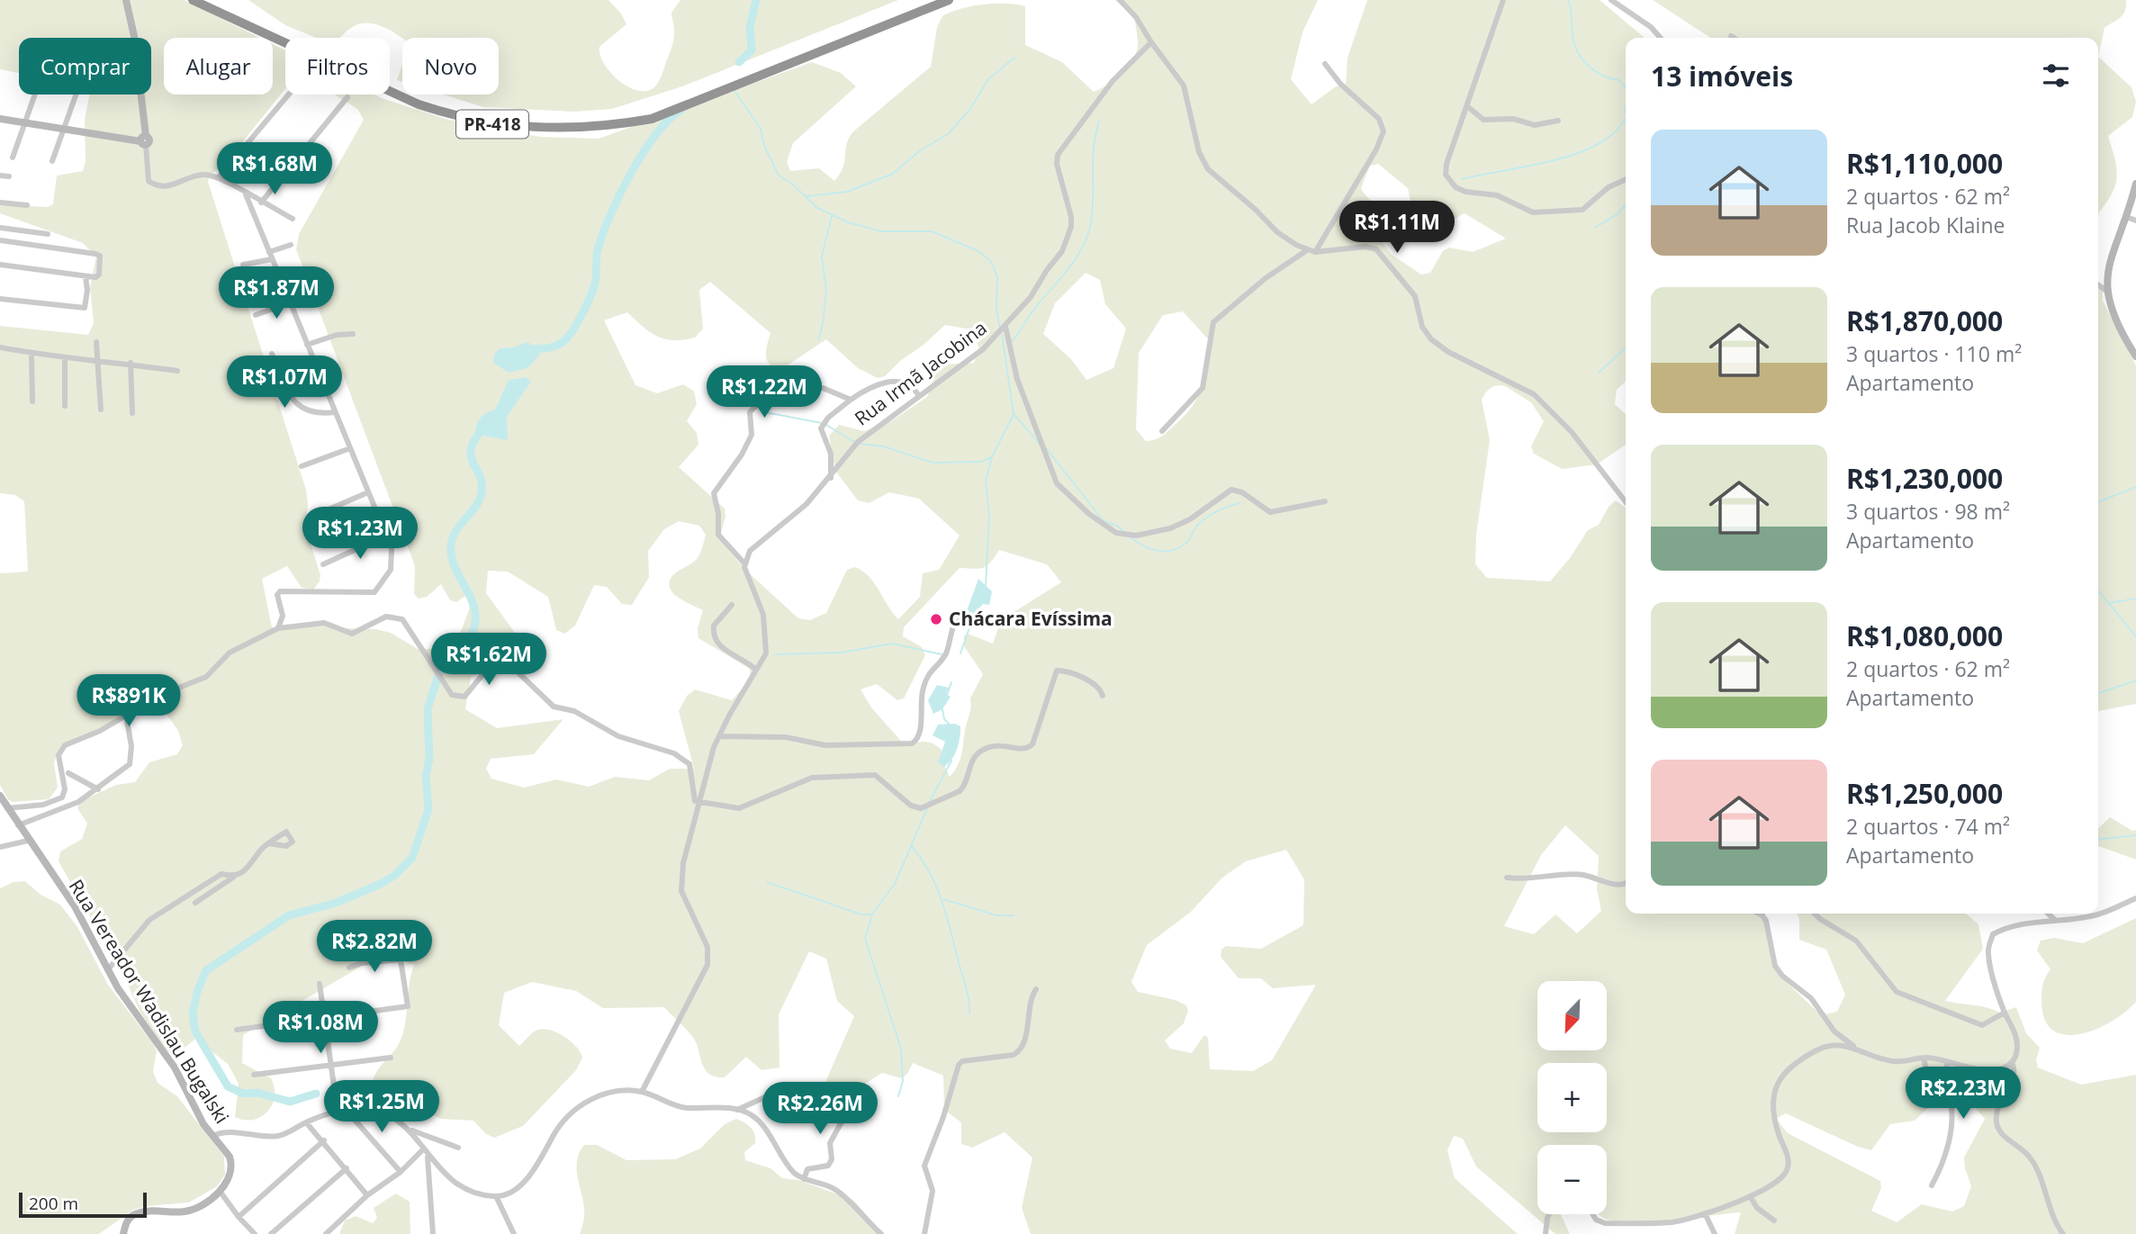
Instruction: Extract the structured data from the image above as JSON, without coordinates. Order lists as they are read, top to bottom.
{
  "streets": {
    "highway": ["PR-418"],
    "main road": ["Rua Vereador Wadislau Bugalski"],
    "street": ["Rua Irmã Jacobina"]
  },
  "places": ["Chácara Evíssima"],
  "scale_bar": "200 m",
  "north": "bottom left",
  "page": {
    "chip": [
      "Comprar",
      "Alugar",
      "Filtros",
      "Novo"
    ],
    "heading": "13 imóveis",
    "list": [
      {
        "name": "R$1,110,000",
        "note": "2 quartos · 62 m² · Rua Jacob Klaine"
      },
      {
        "name": "R$1,870,000",
        "note": "3 quartos · 110 m² · Apartamento"
      },
      {
        "name": "R$1,230,000",
        "note": "3 quartos · 98 m² · Apartamento"
      },
      {
        "name": "R$1,080,000",
        "note": "2 quartos · 62 m² · Apartamento"
      },
      {
        "name": "R$1,250,000",
        "note": "2 quartos · 74 m² · Apartamento"
      }
    ],
    "price": [
      "R$1.68M",
      "R$1.11M",
      "R$1.87M",
      "R$1.07M",
      "R$1.22M",
      "R$1.23M",
      "R$1.62M",
      "R$891K",
      "R$2.82M",
      "R$1.08M",
      "R$2.23M",
      "R$1.25M",
      "R$2.26M"
    ],
    "map_buttons": ["+", "−"],
    "scale": "200 m"
  }
}
